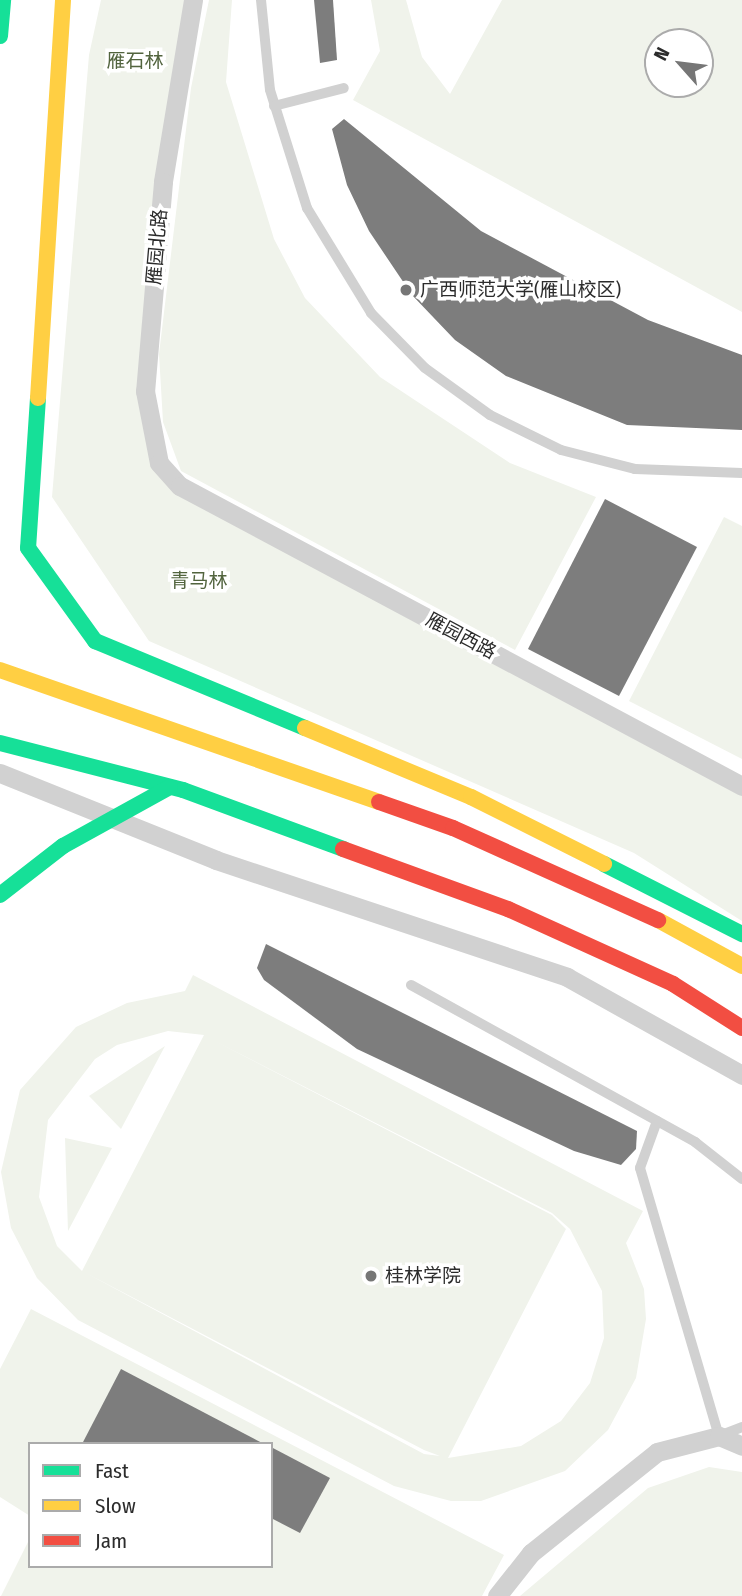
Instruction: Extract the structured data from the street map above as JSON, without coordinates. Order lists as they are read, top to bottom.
{
  "streets": {
    "street": ["雁园北路", "雁园西路"]
  },
  "crossings": [
    ["雁园北路", "雁园西路"]
  ],
  "parks": ["雁石林", "青马林"],
  "places": ["广西师范大学(雁山校区)", "桂林学院"],
  "legend": ["Fast", "Slow", "Jam"],
  "north": "top left"
}
